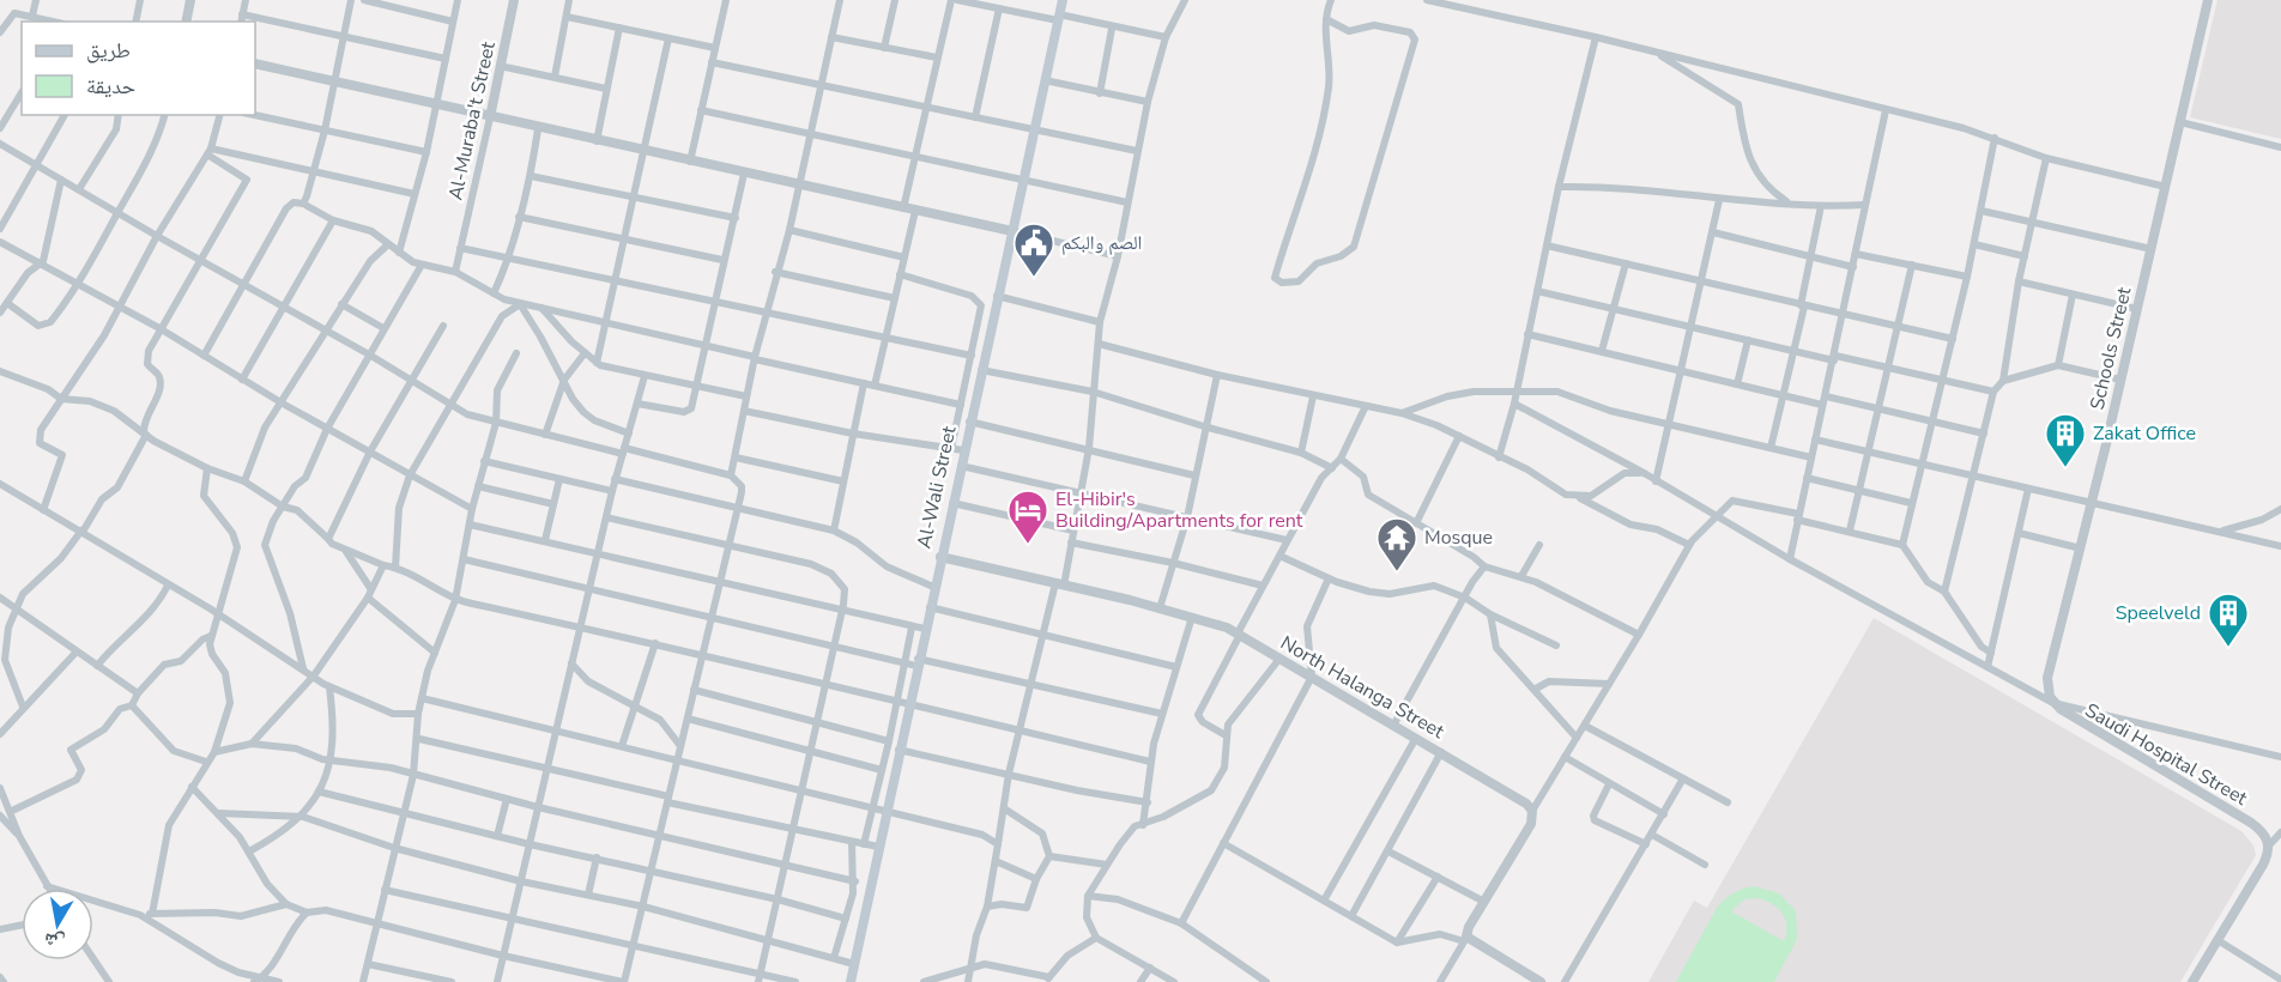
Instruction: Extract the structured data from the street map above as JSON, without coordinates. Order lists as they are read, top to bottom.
{
  "streets": {
    "main road": ["Al-Wali Street"],
    "street": [
      "Al-Muraba't Street",
      "Schools Street",
      "North Halanga Street",
      "Saudi Hospital Street"
    ]
  },
  "crossings": [
    ["Schools Street", "Saudi Hospital Street"],
    ["Al-Wali Street", "North Halanga Street"]
  ],
  "places": {
    "public building": ["الصم والبكم"],
    "building": ["Zakat Office", "Speelveld"],
    "hotel": ["El-Hibir's Building/Apartments for rent"],
    "temple": ["Mosque"]
  },
  "legend": ["طريق", "حديقة"],
  "north": "bottom"
}
